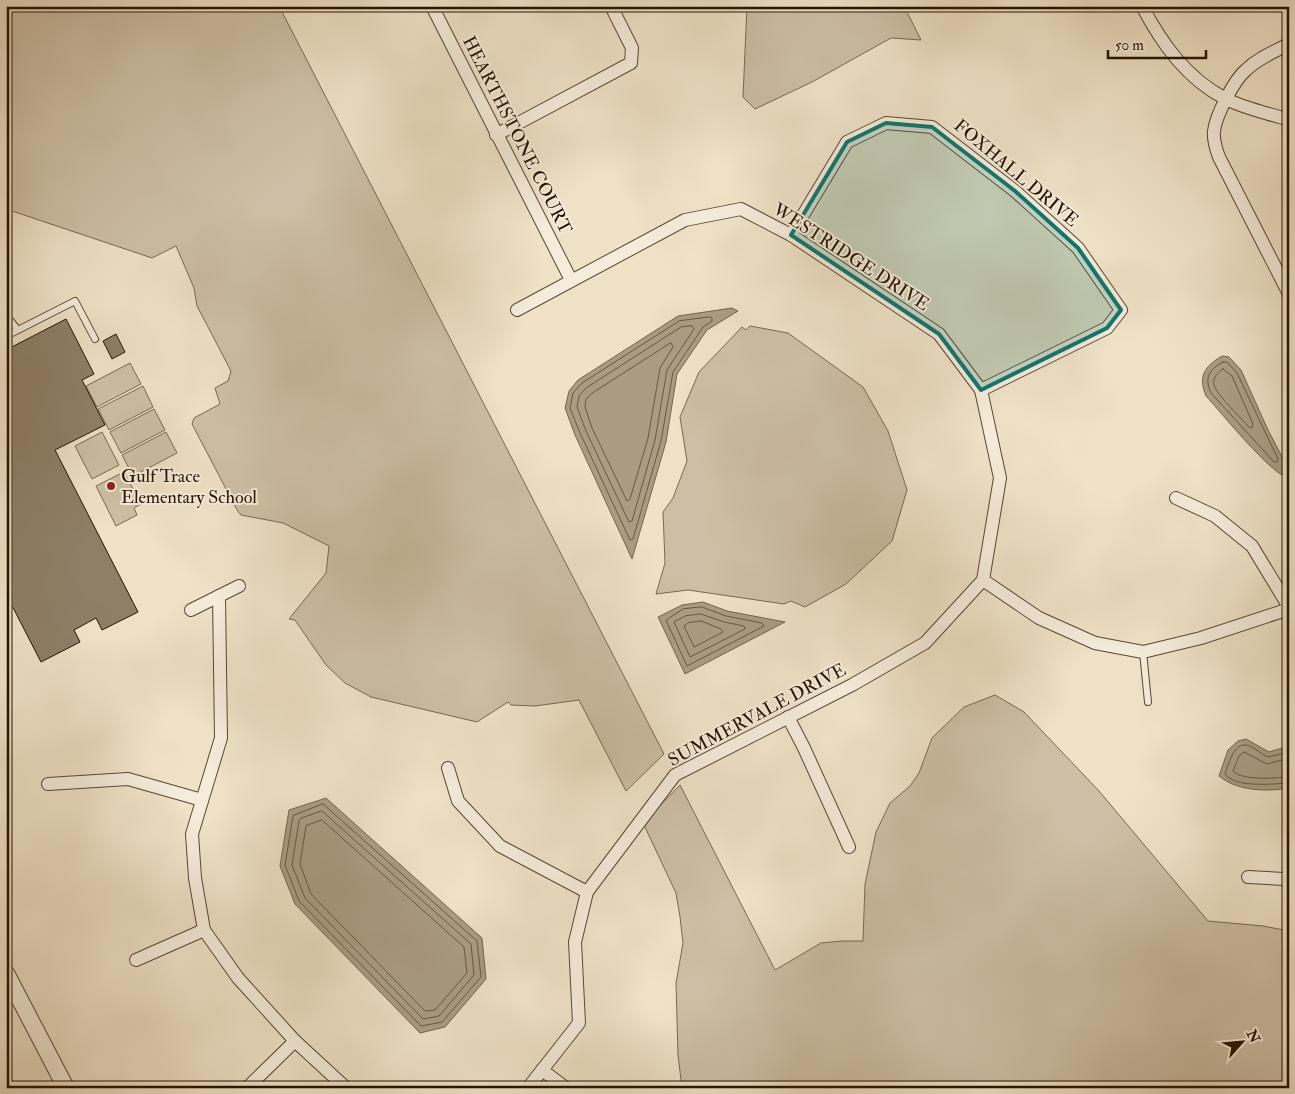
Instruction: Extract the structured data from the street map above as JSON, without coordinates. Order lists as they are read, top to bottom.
{
  "streets": {
    "street": [
      "HEARTHSTONE COURT",
      "FOXHALL DRIVE",
      "WESTRIDGE DRIVE",
      "SUMMERVALE DRIVE"
    ]
  },
  "crossings": [
    ["HEARTHSTONE COURT", "WESTRIDGE DRIVE"],
    ["FOXHALL DRIVE", "WESTRIDGE DRIVE"]
  ],
  "places": ["Gulf Trace Elementary School"],
  "scale_bar": "50 m",
  "north": "top right"
}
